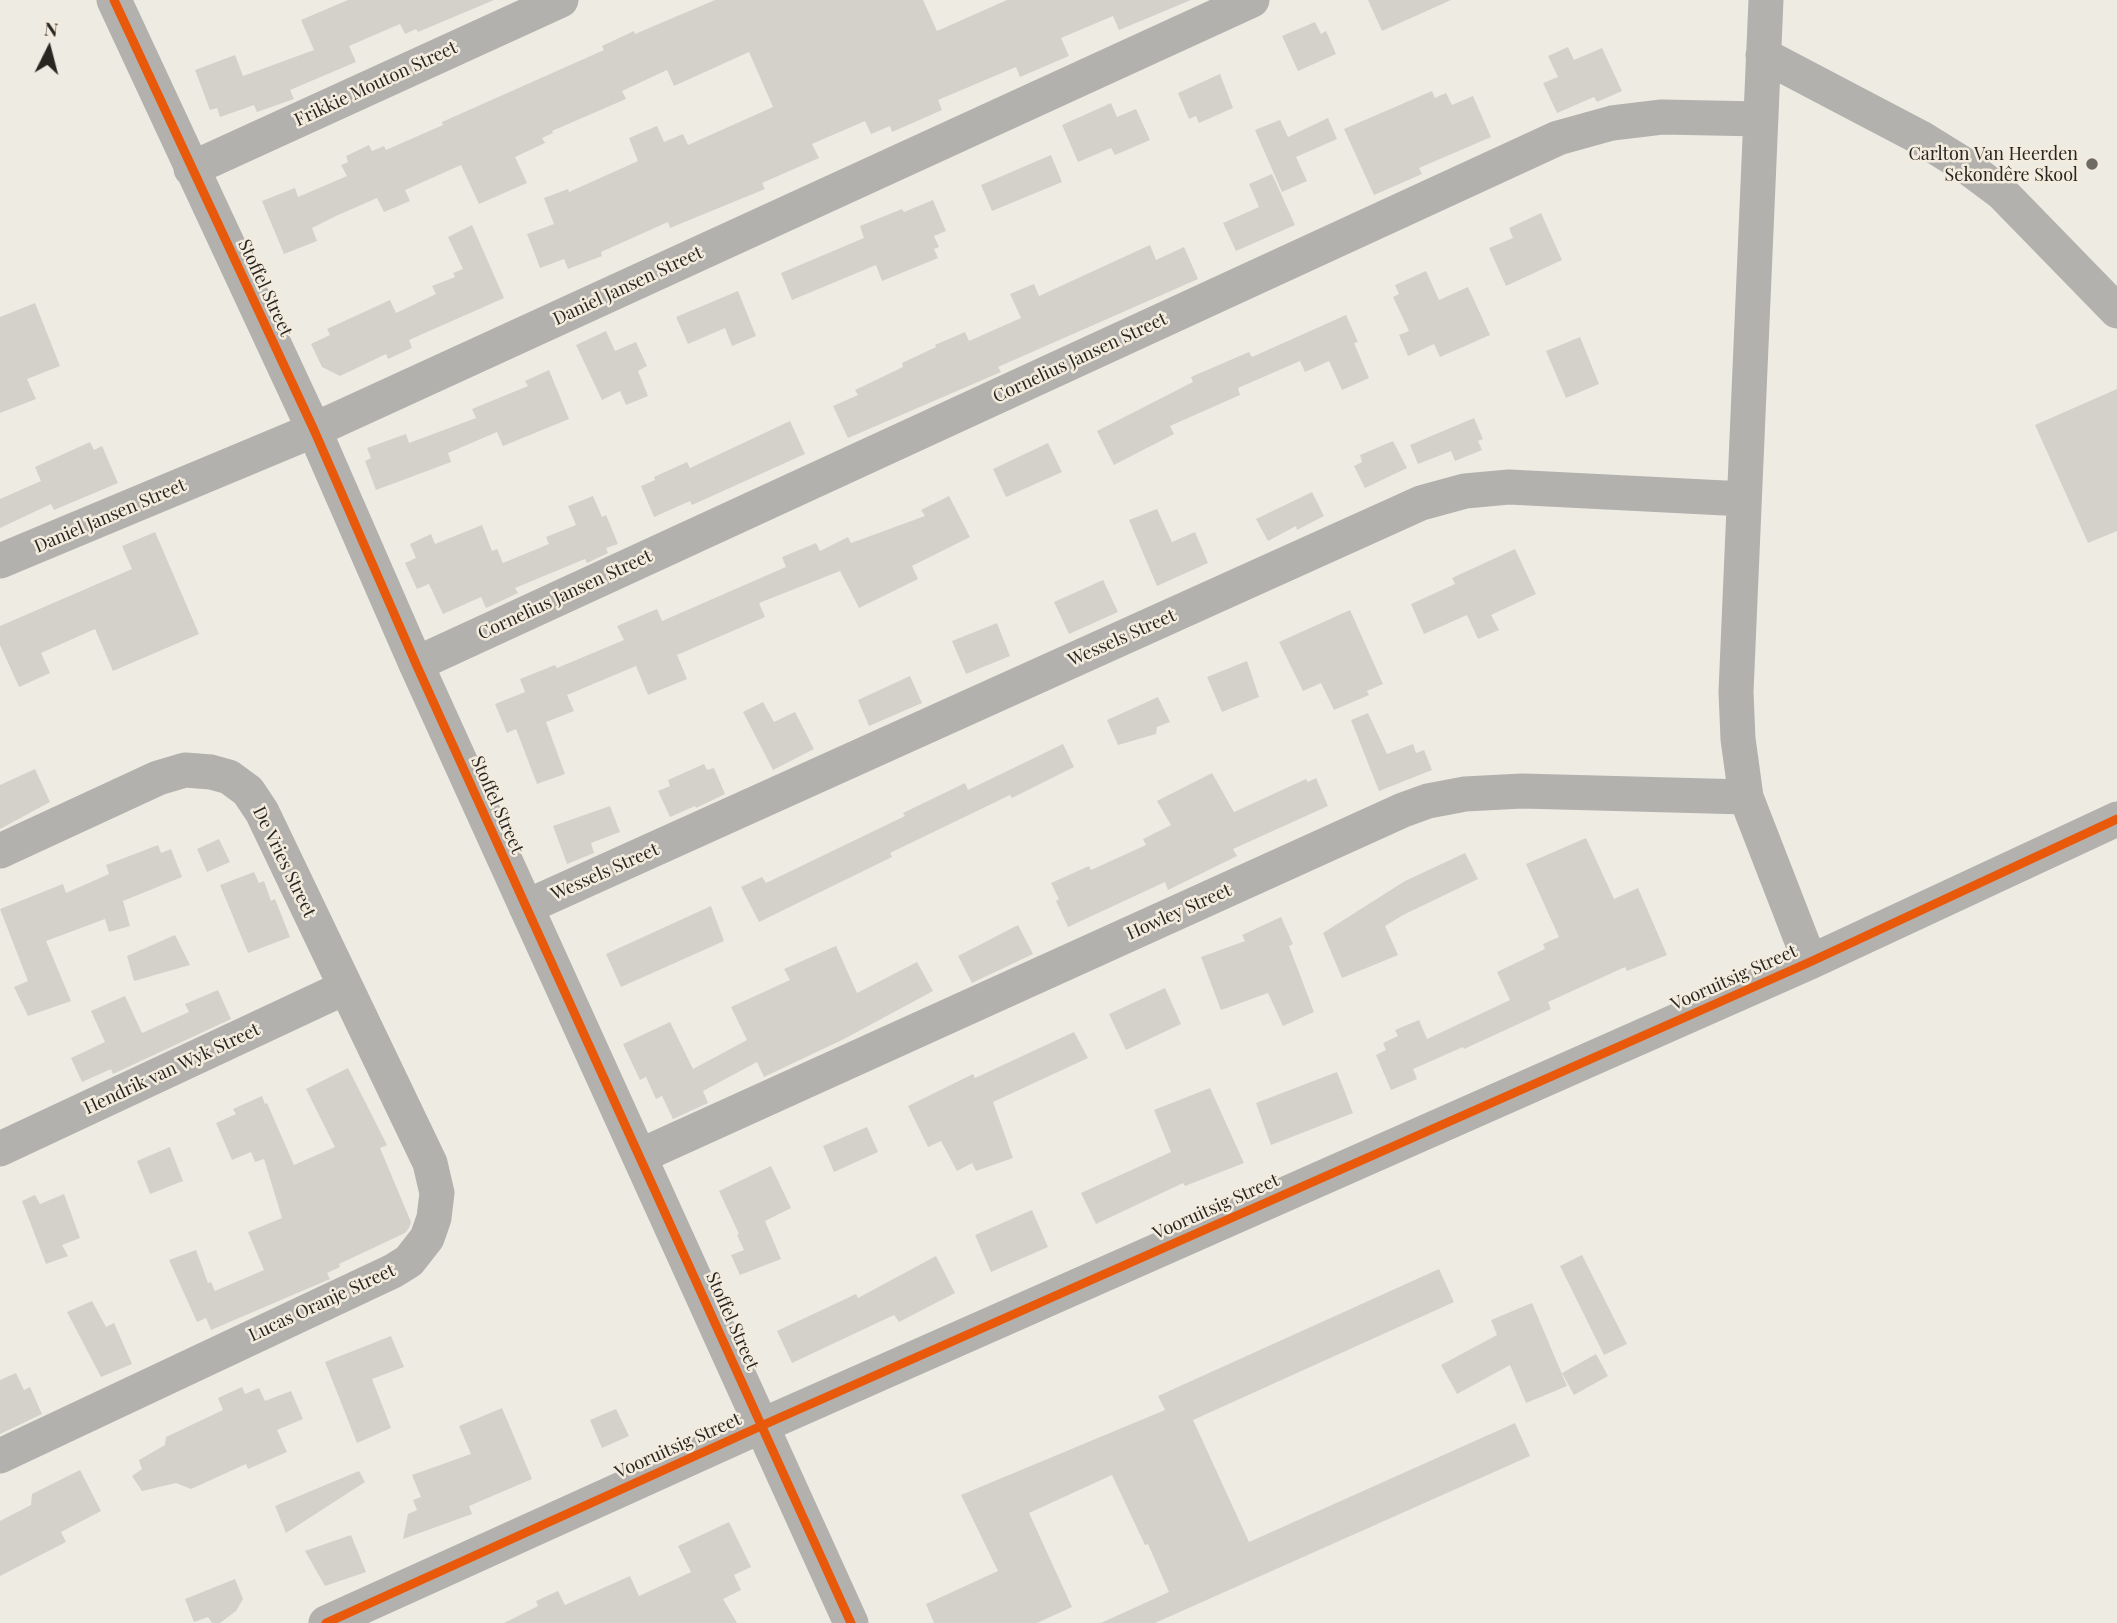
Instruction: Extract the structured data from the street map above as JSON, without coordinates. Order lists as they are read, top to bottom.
{
  "streets": {
    "street": [
      "Frikkie Mouton Street",
      "Daniel Jansen Street",
      "Stoffel Street",
      "Cornelius Jansen Street",
      "Wessels Street",
      "De Vries Street",
      "Howley Street",
      "Vooruitsig Street",
      "Hendrik van Wyk Street",
      "Lucas Oranje Street"
    ]
  },
  "crossings": [
    ["Frikkie Mouton Street", "Stoffel Street"],
    ["Daniel Jansen Street", "Stoffel Street"],
    ["Stoffel Street", "Cornelius Jansen Street"],
    ["Stoffel Street", "Wessels Street"],
    ["Stoffel Street", "Howley Street"],
    ["Stoffel Street", "Vooruitsig Street"],
    ["De Vries Street", "Hendrik van Wyk Street"],
    ["De Vries Street", "Lucas Oranje Street"],
    ["Hendrik van Wyk Street", "Lucas Oranje Street"]
  ],
  "places": ["Carlton Van Heerden Sekondêre Skool"],
  "north": "top"
}
